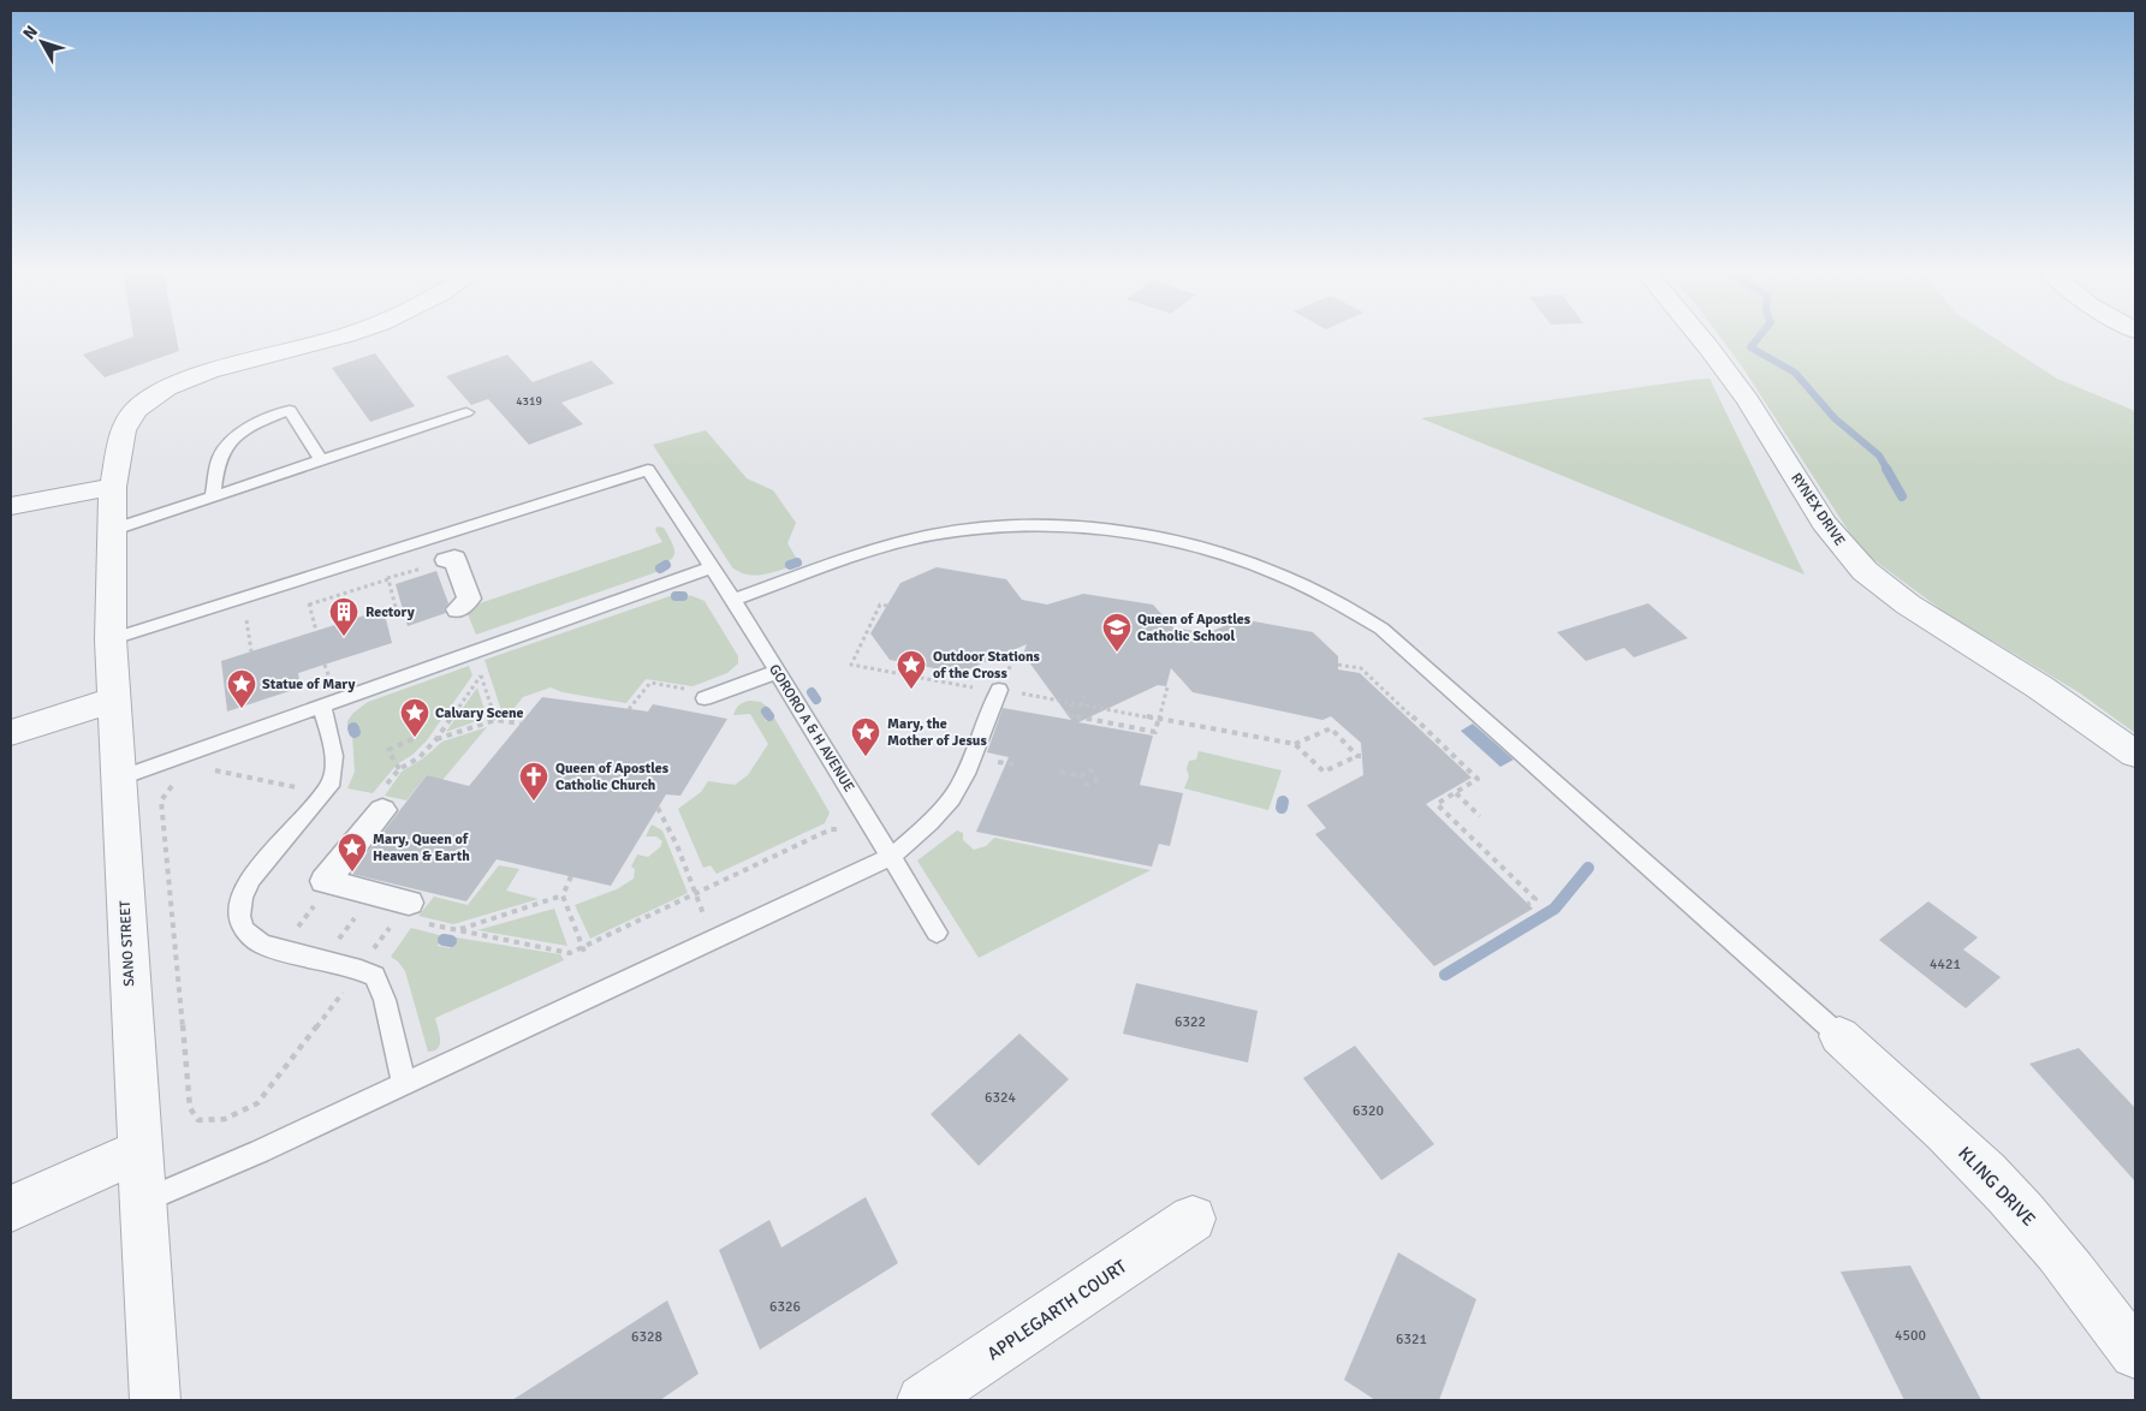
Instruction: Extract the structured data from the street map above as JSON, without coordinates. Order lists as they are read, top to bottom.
{
  "streets": {
    "street": [
      "RYNEX DRIVE",
      "SANO STREET",
      "KLING DRIVE",
      "APPLEGARTH COURT"
    ],
    "lane": ["GORORO A & H AVENUE"]
  },
  "places": {
    "building": ["Rectory"],
    "school or university": ["Queen of Apostles Catholic School"],
    "place": [
      "Outdoor Stations of the Cross",
      "Statue of Mary",
      "Calvary Scene",
      "Mary, the Mother of Jesus",
      "Mary, Queen of Heaven & Earth"
    ],
    "church": ["Queen of Apostles Catholic Church"]
  },
  "house_numbers": [
    "4319",
    "4421",
    "6322",
    "6324",
    "6320",
    "6326",
    "4500",
    "6328",
    "6321"
  ],
  "north": "top left"
}
